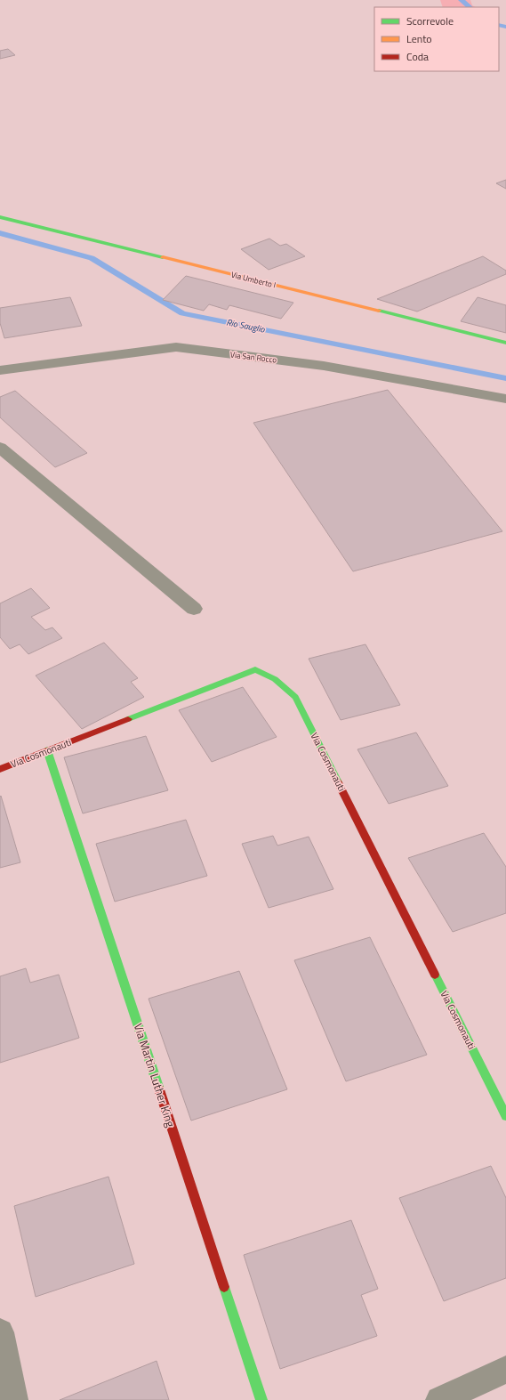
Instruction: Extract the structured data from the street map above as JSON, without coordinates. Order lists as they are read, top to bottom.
{
  "streets": {
    "street": [
      "Via Umberto I",
      "Via San Rocco",
      "Via Cosmonauti",
      "Via Martin Luther King"
    ]
  },
  "crossings": [
    ["Via Cosmonauti", "Via Martin Luther King"]
  ],
  "water": ["Rio Sauglio"],
  "legend": ["Scorrevole", "Lento", "Coda"]
}
